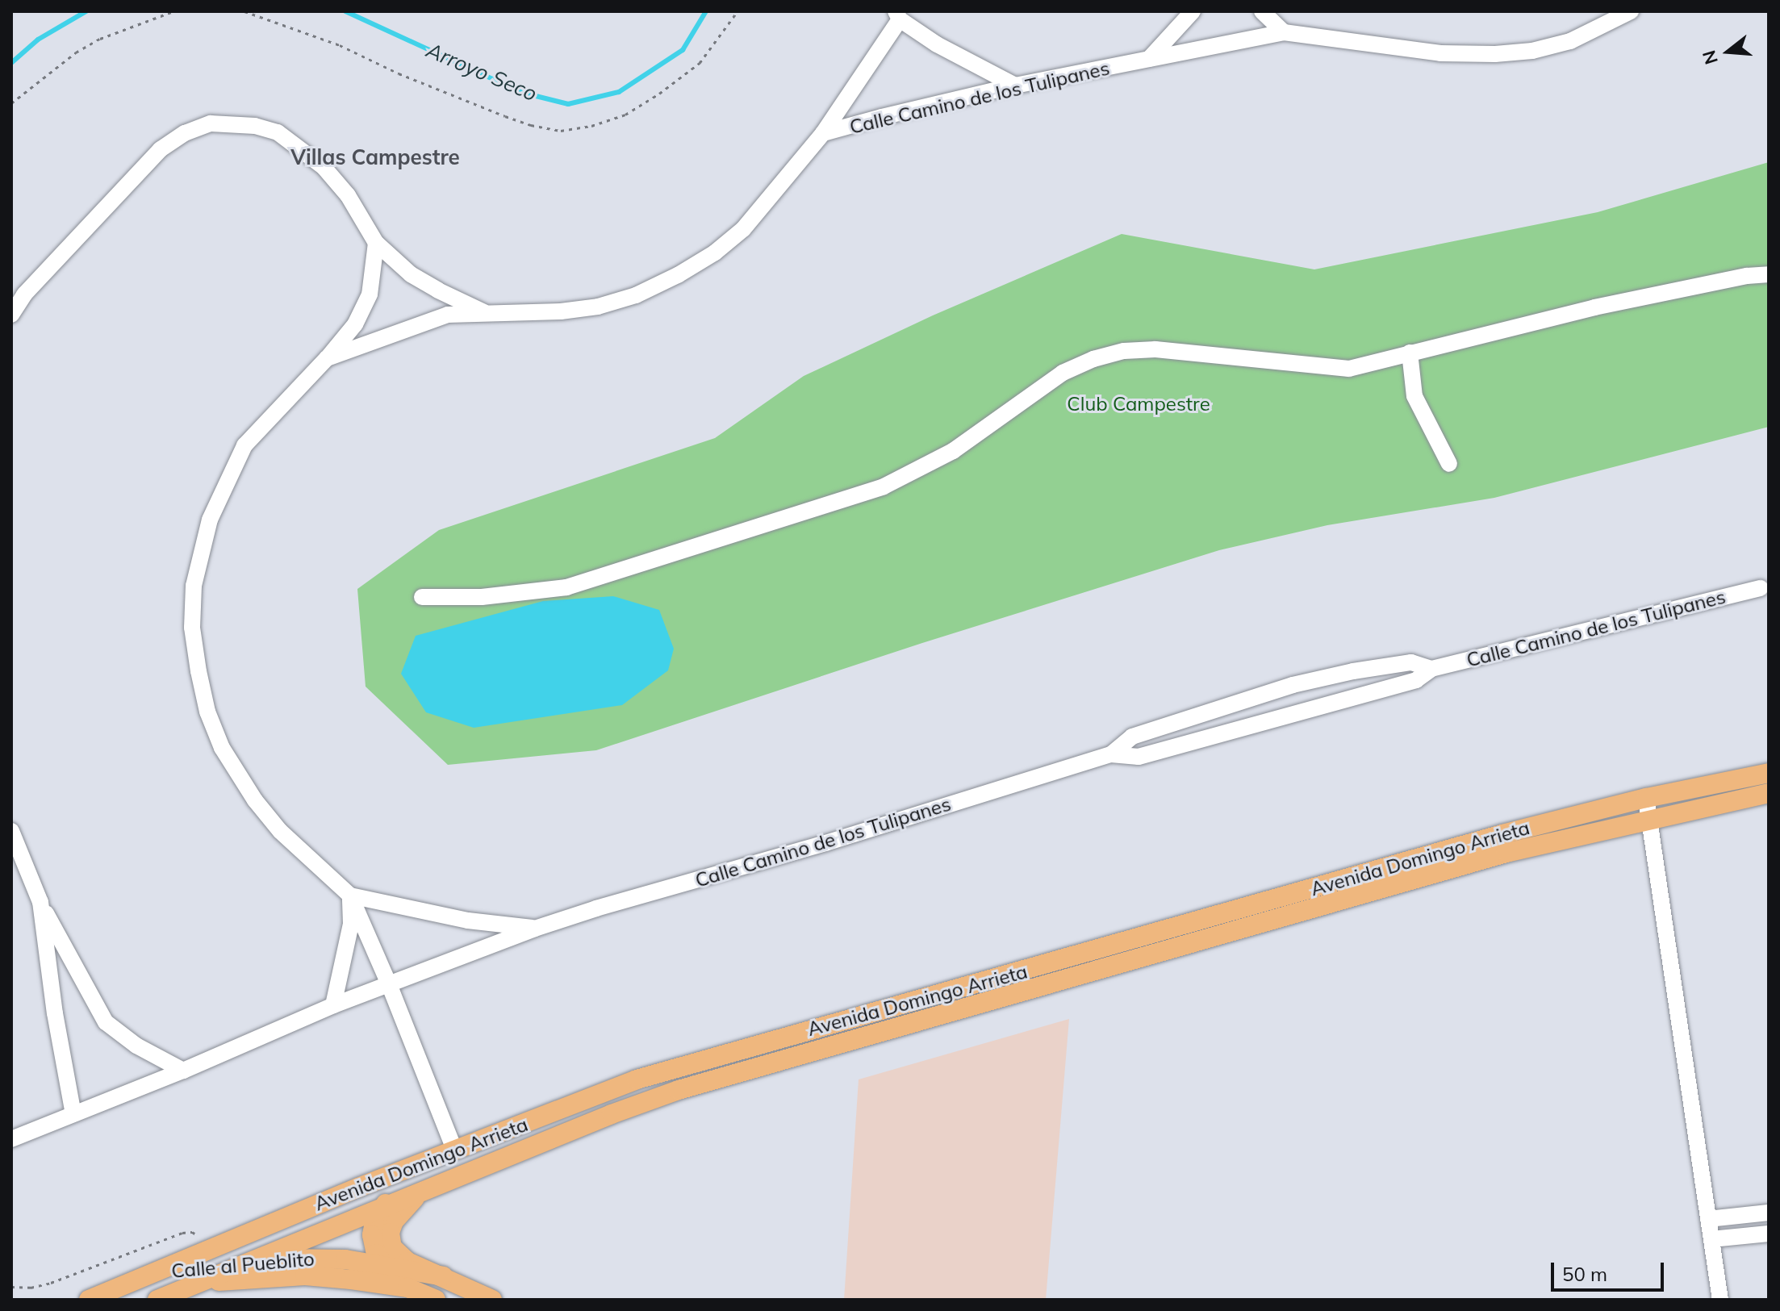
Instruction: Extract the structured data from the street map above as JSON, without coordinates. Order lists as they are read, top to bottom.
{
  "streets": {
    "main road": ["Avenida Domingo Arrieta", "Calle al Pueblito"],
    "street": ["Calle Camino de los Tulipanes"]
  },
  "crossings": [
    ["Calle Camino de los Tulipanes", "Avenida Domingo Arrieta"],
    ["Avenida Domingo Arrieta", "Calle al Pueblito"]
  ],
  "districts": ["Villas Campestre"],
  "water": ["Arroyo Seco"],
  "parks": ["Club Campestre"],
  "scale_bar": "50 m",
  "north": "left"
}
